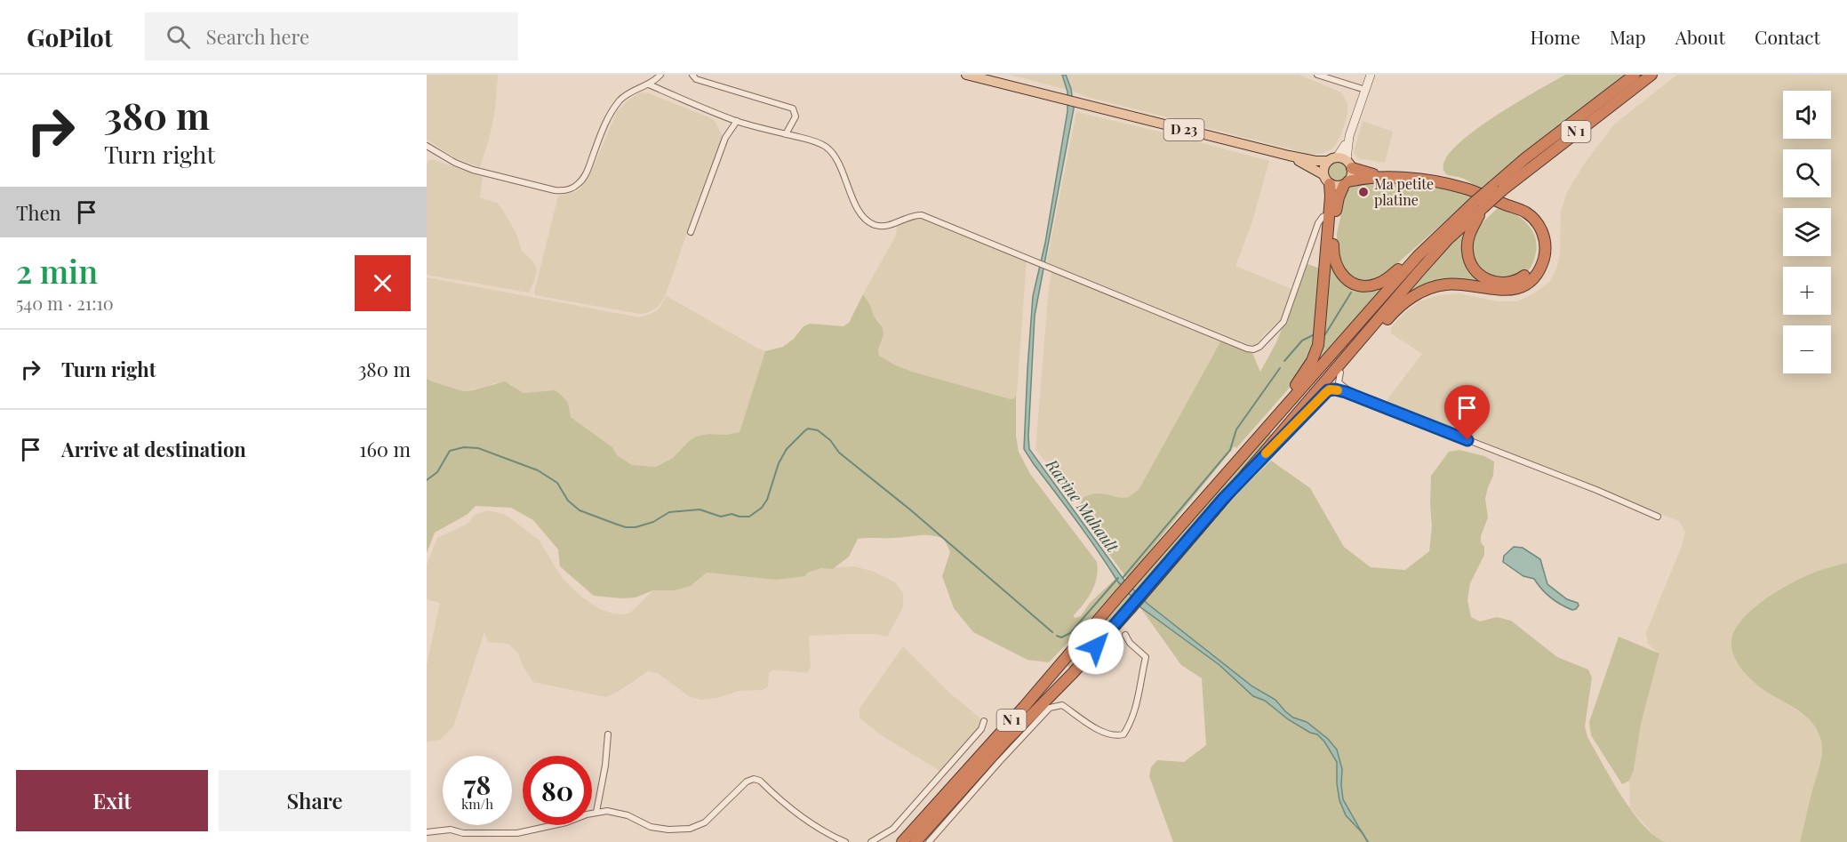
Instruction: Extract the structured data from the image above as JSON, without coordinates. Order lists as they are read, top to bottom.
{
  "streets": {
    "highway": ["N 1"],
    "main road": ["D 23"]
  },
  "water": ["Ravine Mahault"],
  "places": ["Ma petite platine"],
  "page": {
    "header": "GoPilot",
    "search": "Search here",
    "nav": [
      "Home",
      "Map",
      "About",
      "Contact"
    ],
    "turn": ["380 m", "Turn right"],
    "map_buttons": ["+", "−"],
    "then": "Then",
    "heading": ["2 min", "540 m · 21:10"],
    "list": [
      {
        "name": "Turn right",
        "value": "380 m"
      },
      {
        "name": "Arrive at destination",
        "value": "160 m"
      }
    ],
    "speed": "78 km/h",
    "limit": "80",
    "buttons": ["Exit", "Share"]
  }
}
